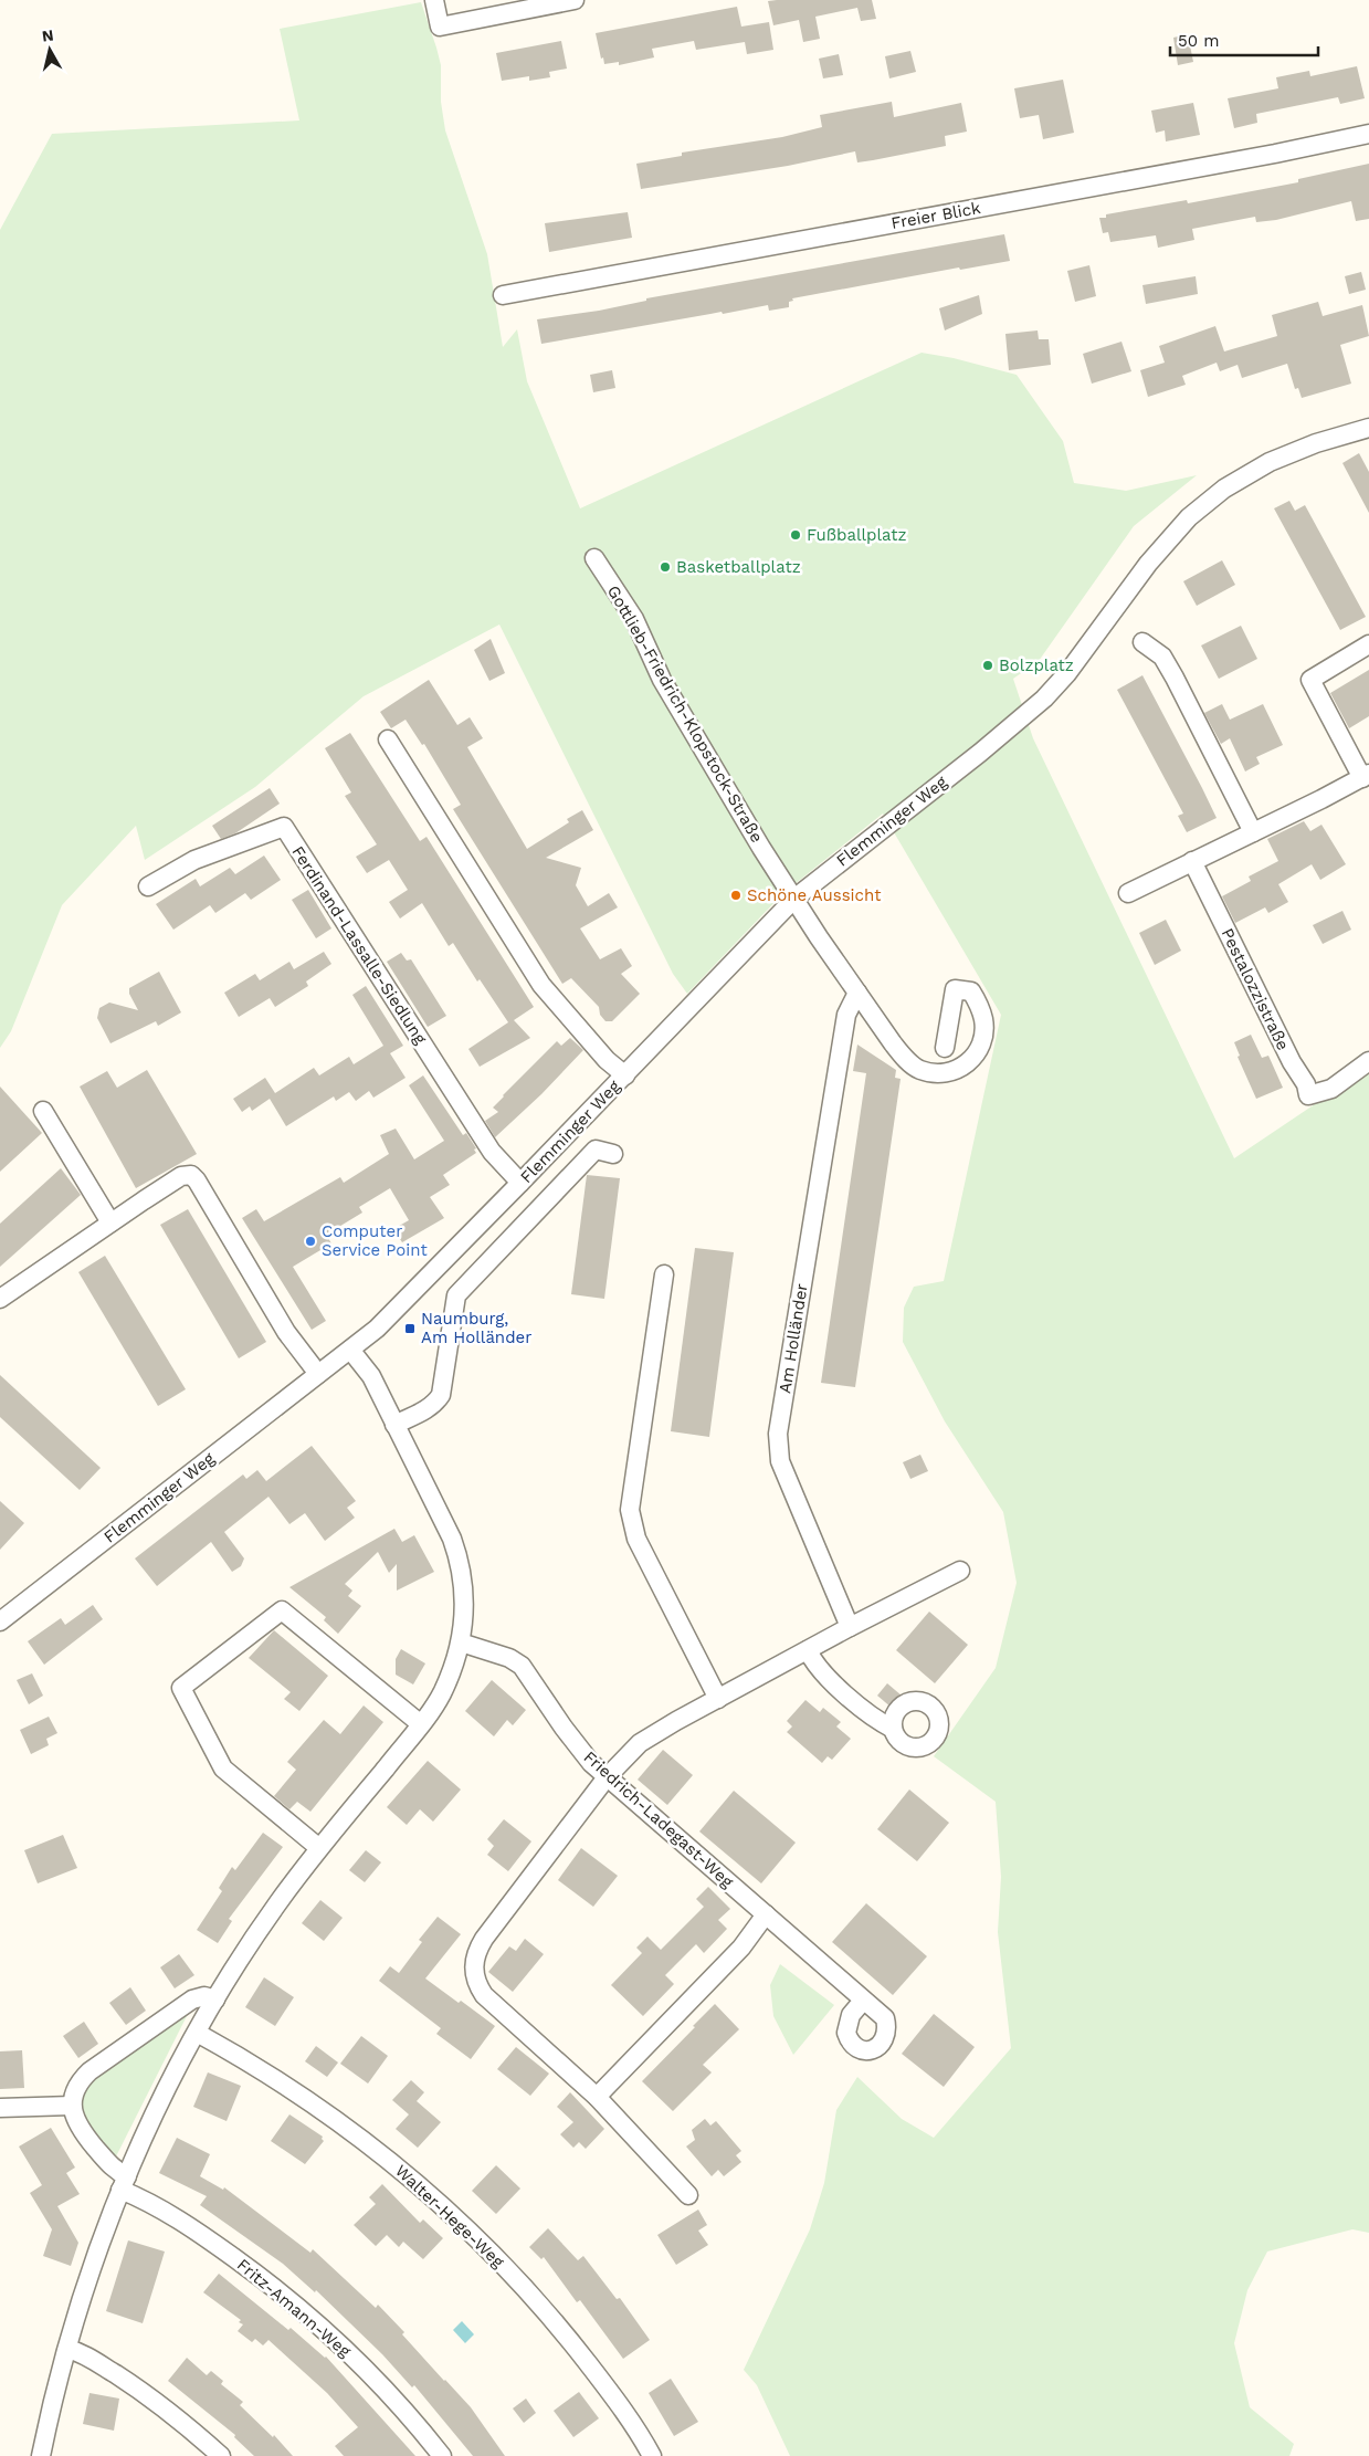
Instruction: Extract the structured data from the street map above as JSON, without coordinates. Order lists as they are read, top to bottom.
{
  "streets": {
    "street": [
      "Freier Blick",
      "Gottlieb-Friedrich-Klopstock-Straße",
      "Flemminger Weg",
      "Ferdinand-Lassalle-Siedlung",
      "Pestalozzistraße",
      "Am Holländer",
      "Friedrich-Ladegast-Weg",
      "Walter-Hege-Weg",
      "Fritz-Amann-Weg"
    ]
  },
  "crossings": [
    ["Gottlieb-Friedrich-Klopstock-Straße", "Flemminger Weg"],
    ["Flemminger Weg", "Ferdinand-Lassalle-Siedlung"]
  ],
  "places": {
    "other": [
      "Fußballplatz",
      "Basketballplatz",
      "Bolzplatz",
      "Schöne Aussicht",
      "Computer Service Point"
    ],
    "transit": ["Naumburg, Am Holländer"]
  },
  "scale_bar": "50 m",
  "north": "top"
}
